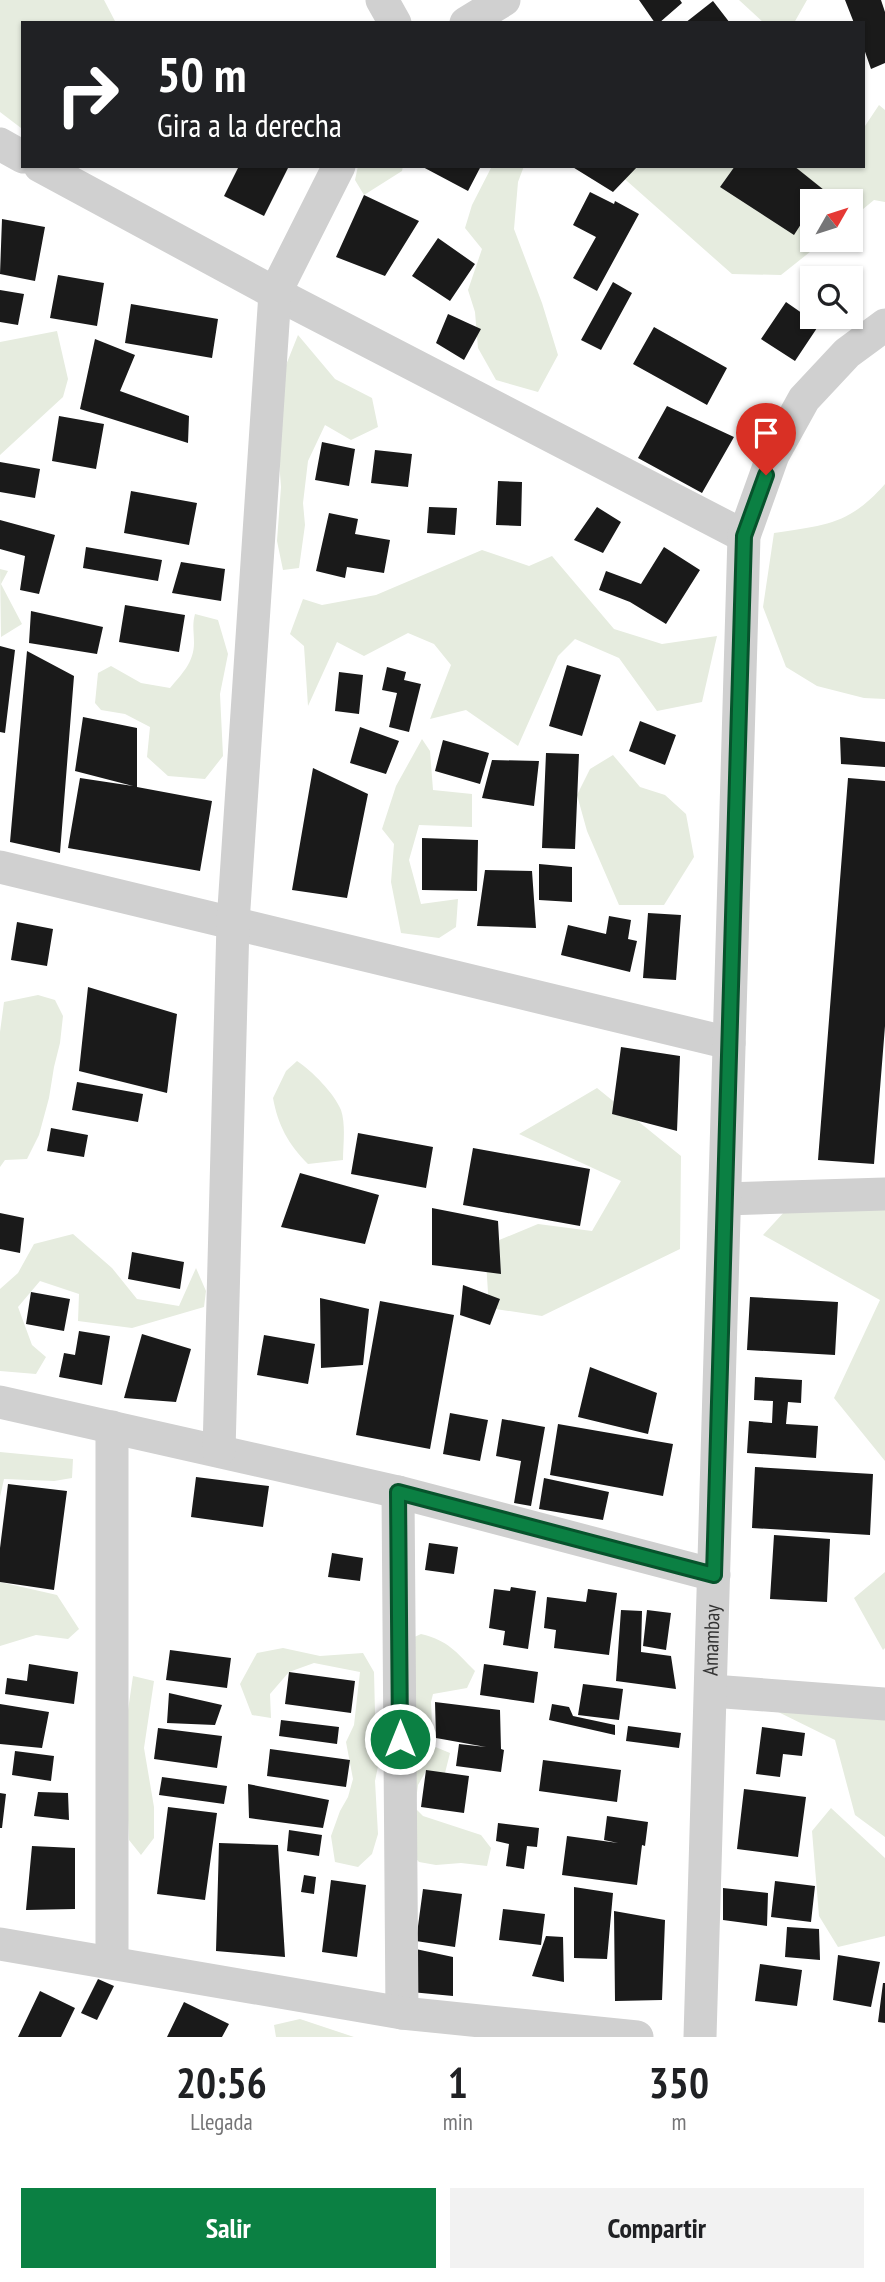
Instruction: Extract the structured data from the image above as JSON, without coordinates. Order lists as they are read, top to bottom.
{
  "streets": {
    "street": ["Amambay"]
  },
  "north": "top right",
  "page": {
    "turn": ["50 m", "Gira a la derecha"],
    "eta": [
      "20:56",
      "Llegada",
      "1",
      "min",
      "350",
      "m"
    ],
    "buttons": ["Salir", "Compartir"]
  }
}
